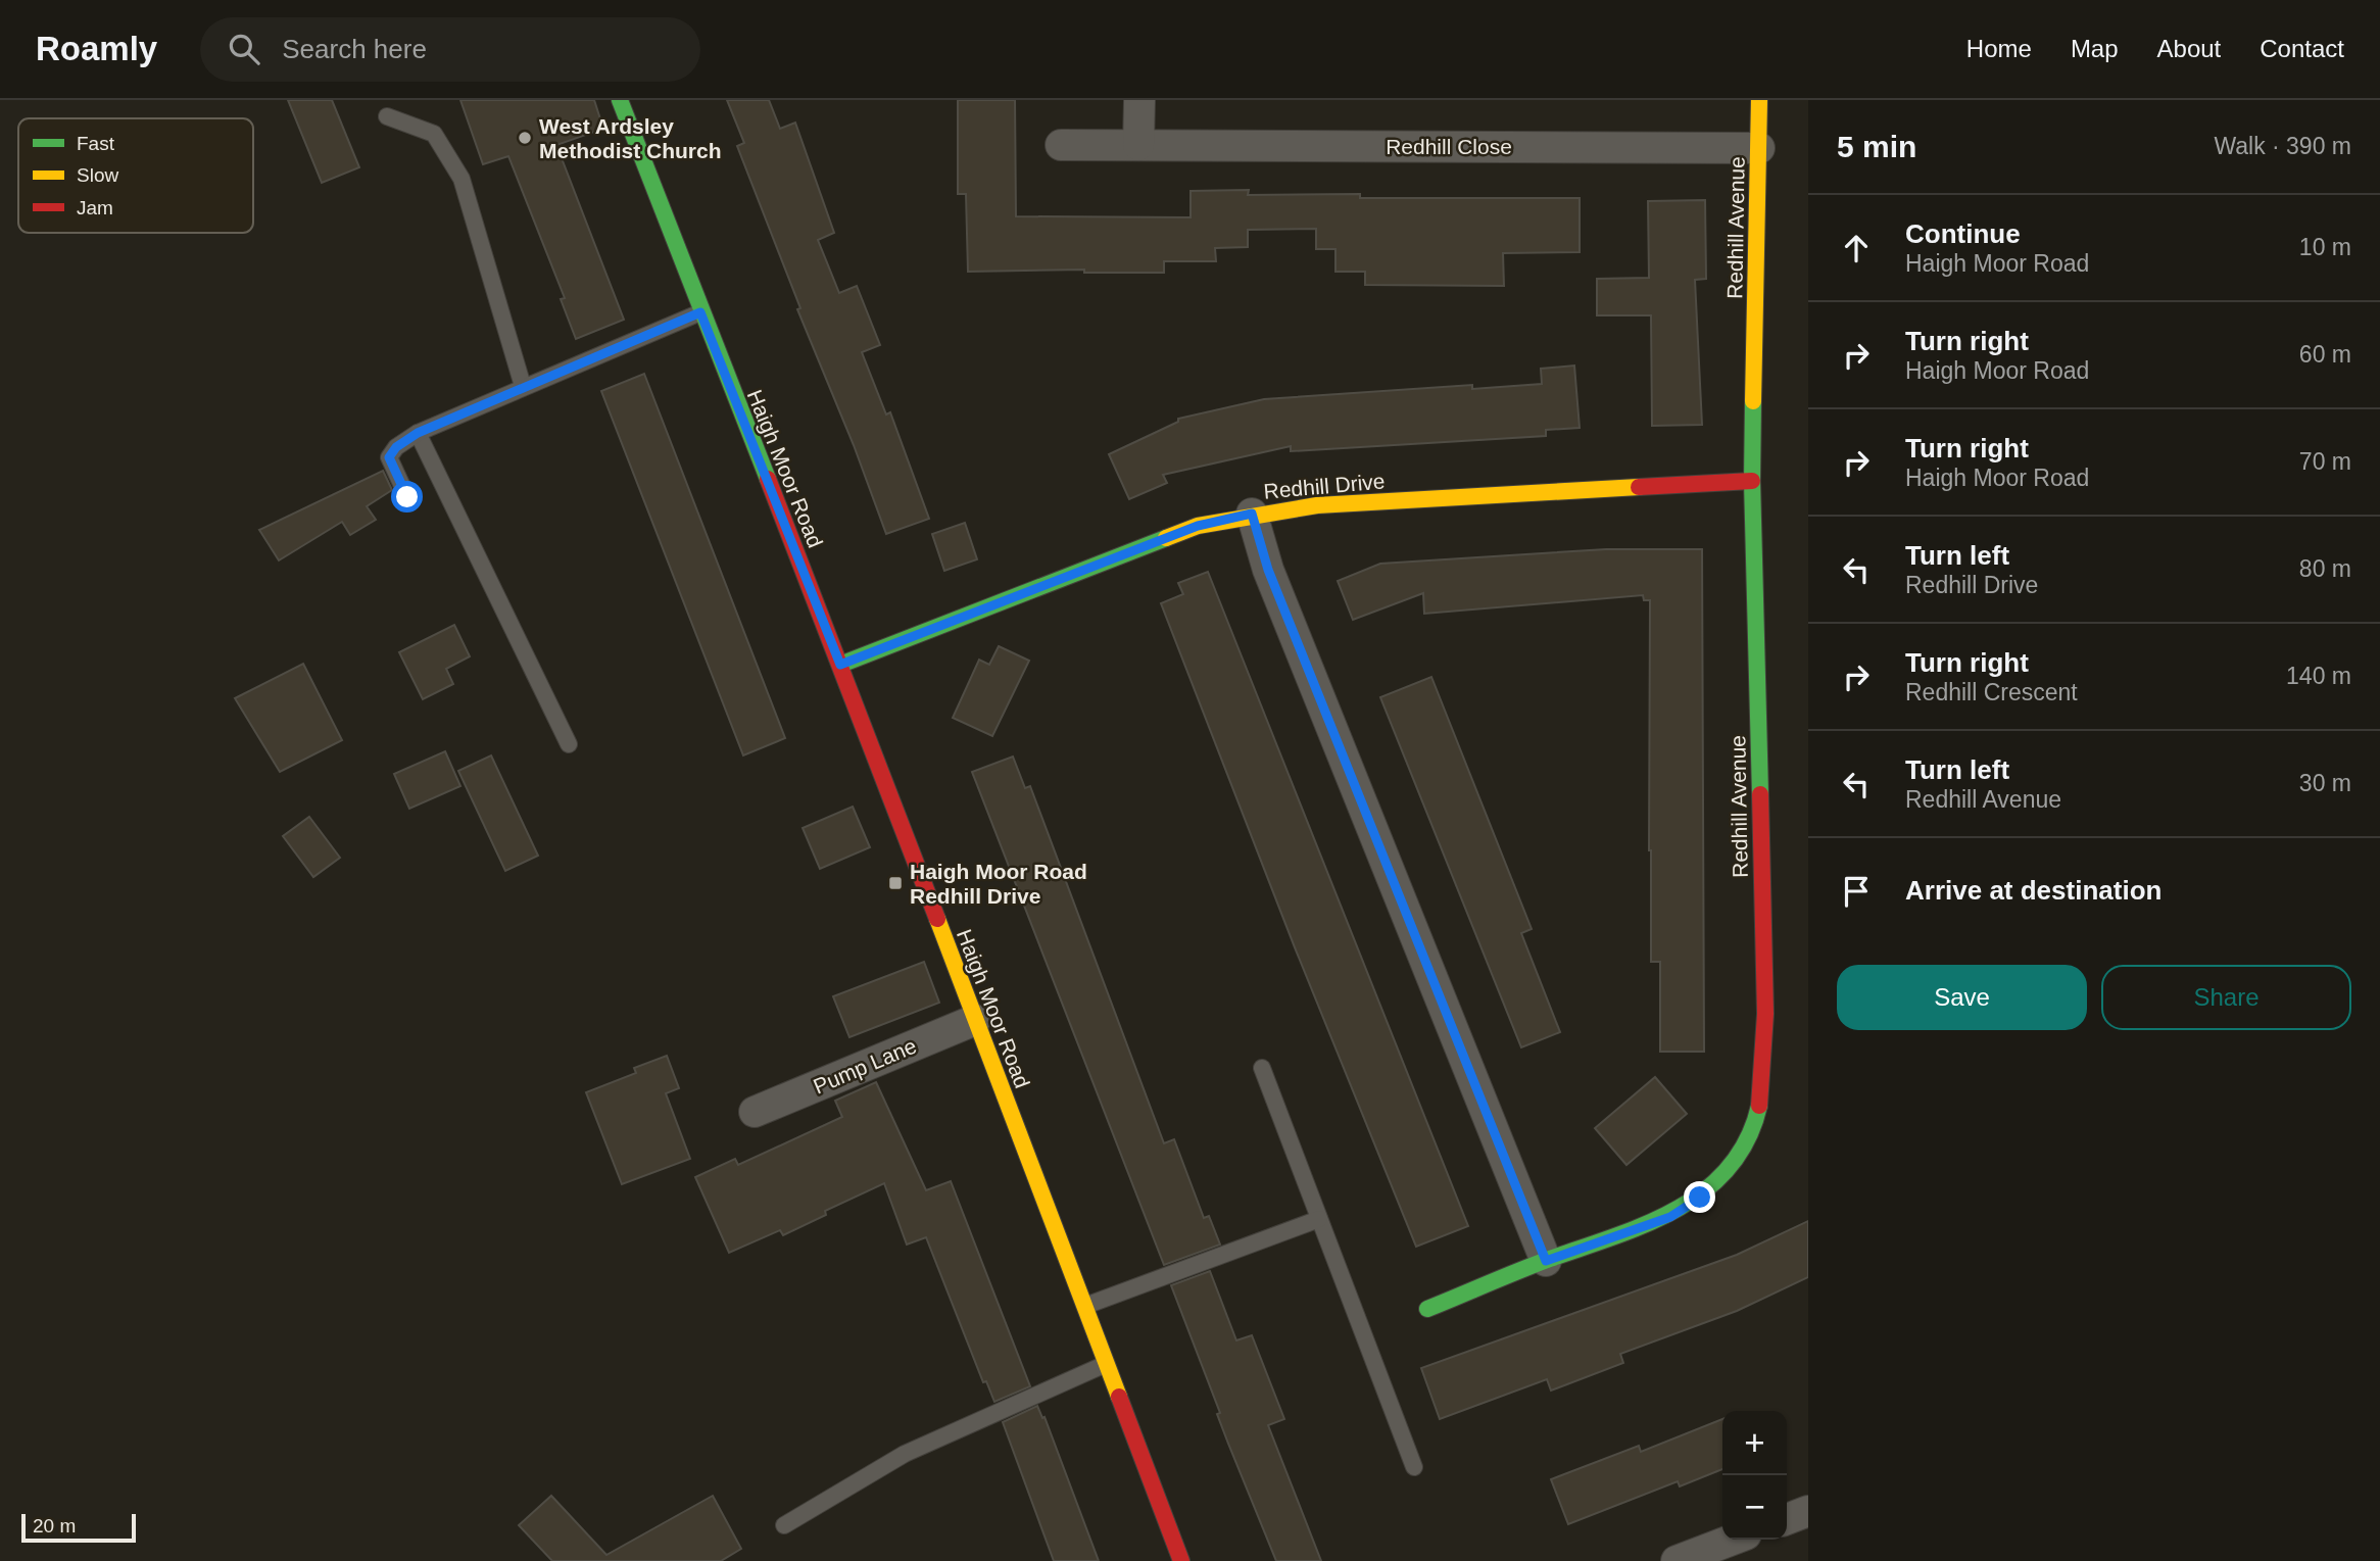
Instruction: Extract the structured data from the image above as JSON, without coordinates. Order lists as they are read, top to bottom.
{
  "streets": {
    "street": [
      "Redhill Close",
      "Redhill Avenue",
      "Haigh Moor Road",
      "Redhill Drive",
      "Pump Lane"
    ]
  },
  "crossings": [
    ["Redhill Close", "Redhill Avenue"],
    ["Redhill Avenue", "Redhill Drive"],
    ["Haigh Moor Road", "Redhill Drive"],
    ["Haigh Moor Road", "Pump Lane"]
  ],
  "places": {
    "other": ["West Ardsley Methodist Church"],
    "transit": ["Haigh Moor Road Redhill Drive"]
  },
  "legend": ["Fast", "Slow", "Jam"],
  "scale_bar": "20 m",
  "page": {
    "header": "Roamly",
    "search": "Search here",
    "nav": [
      "Home",
      "Map",
      "About",
      "Contact"
    ],
    "heading": ["5 min", "Walk · 390 m"],
    "list": [
      ["Continue", "Haigh Moor Road", "10 m"],
      ["Turn right", "Haigh Moor Road", "60 m"],
      ["Turn right", "Haigh Moor Road", "70 m"],
      ["Turn left", "Redhill Drive", "80 m"],
      ["Turn right", "Redhill Crescent", "140 m"],
      ["Turn left", "Redhill Avenue", "30 m"],
      "Arrive at destination"
    ],
    "buttons": ["Save", "Share"],
    "map_buttons": ["+", "−"],
    "scale": "20 m"
  }
}
